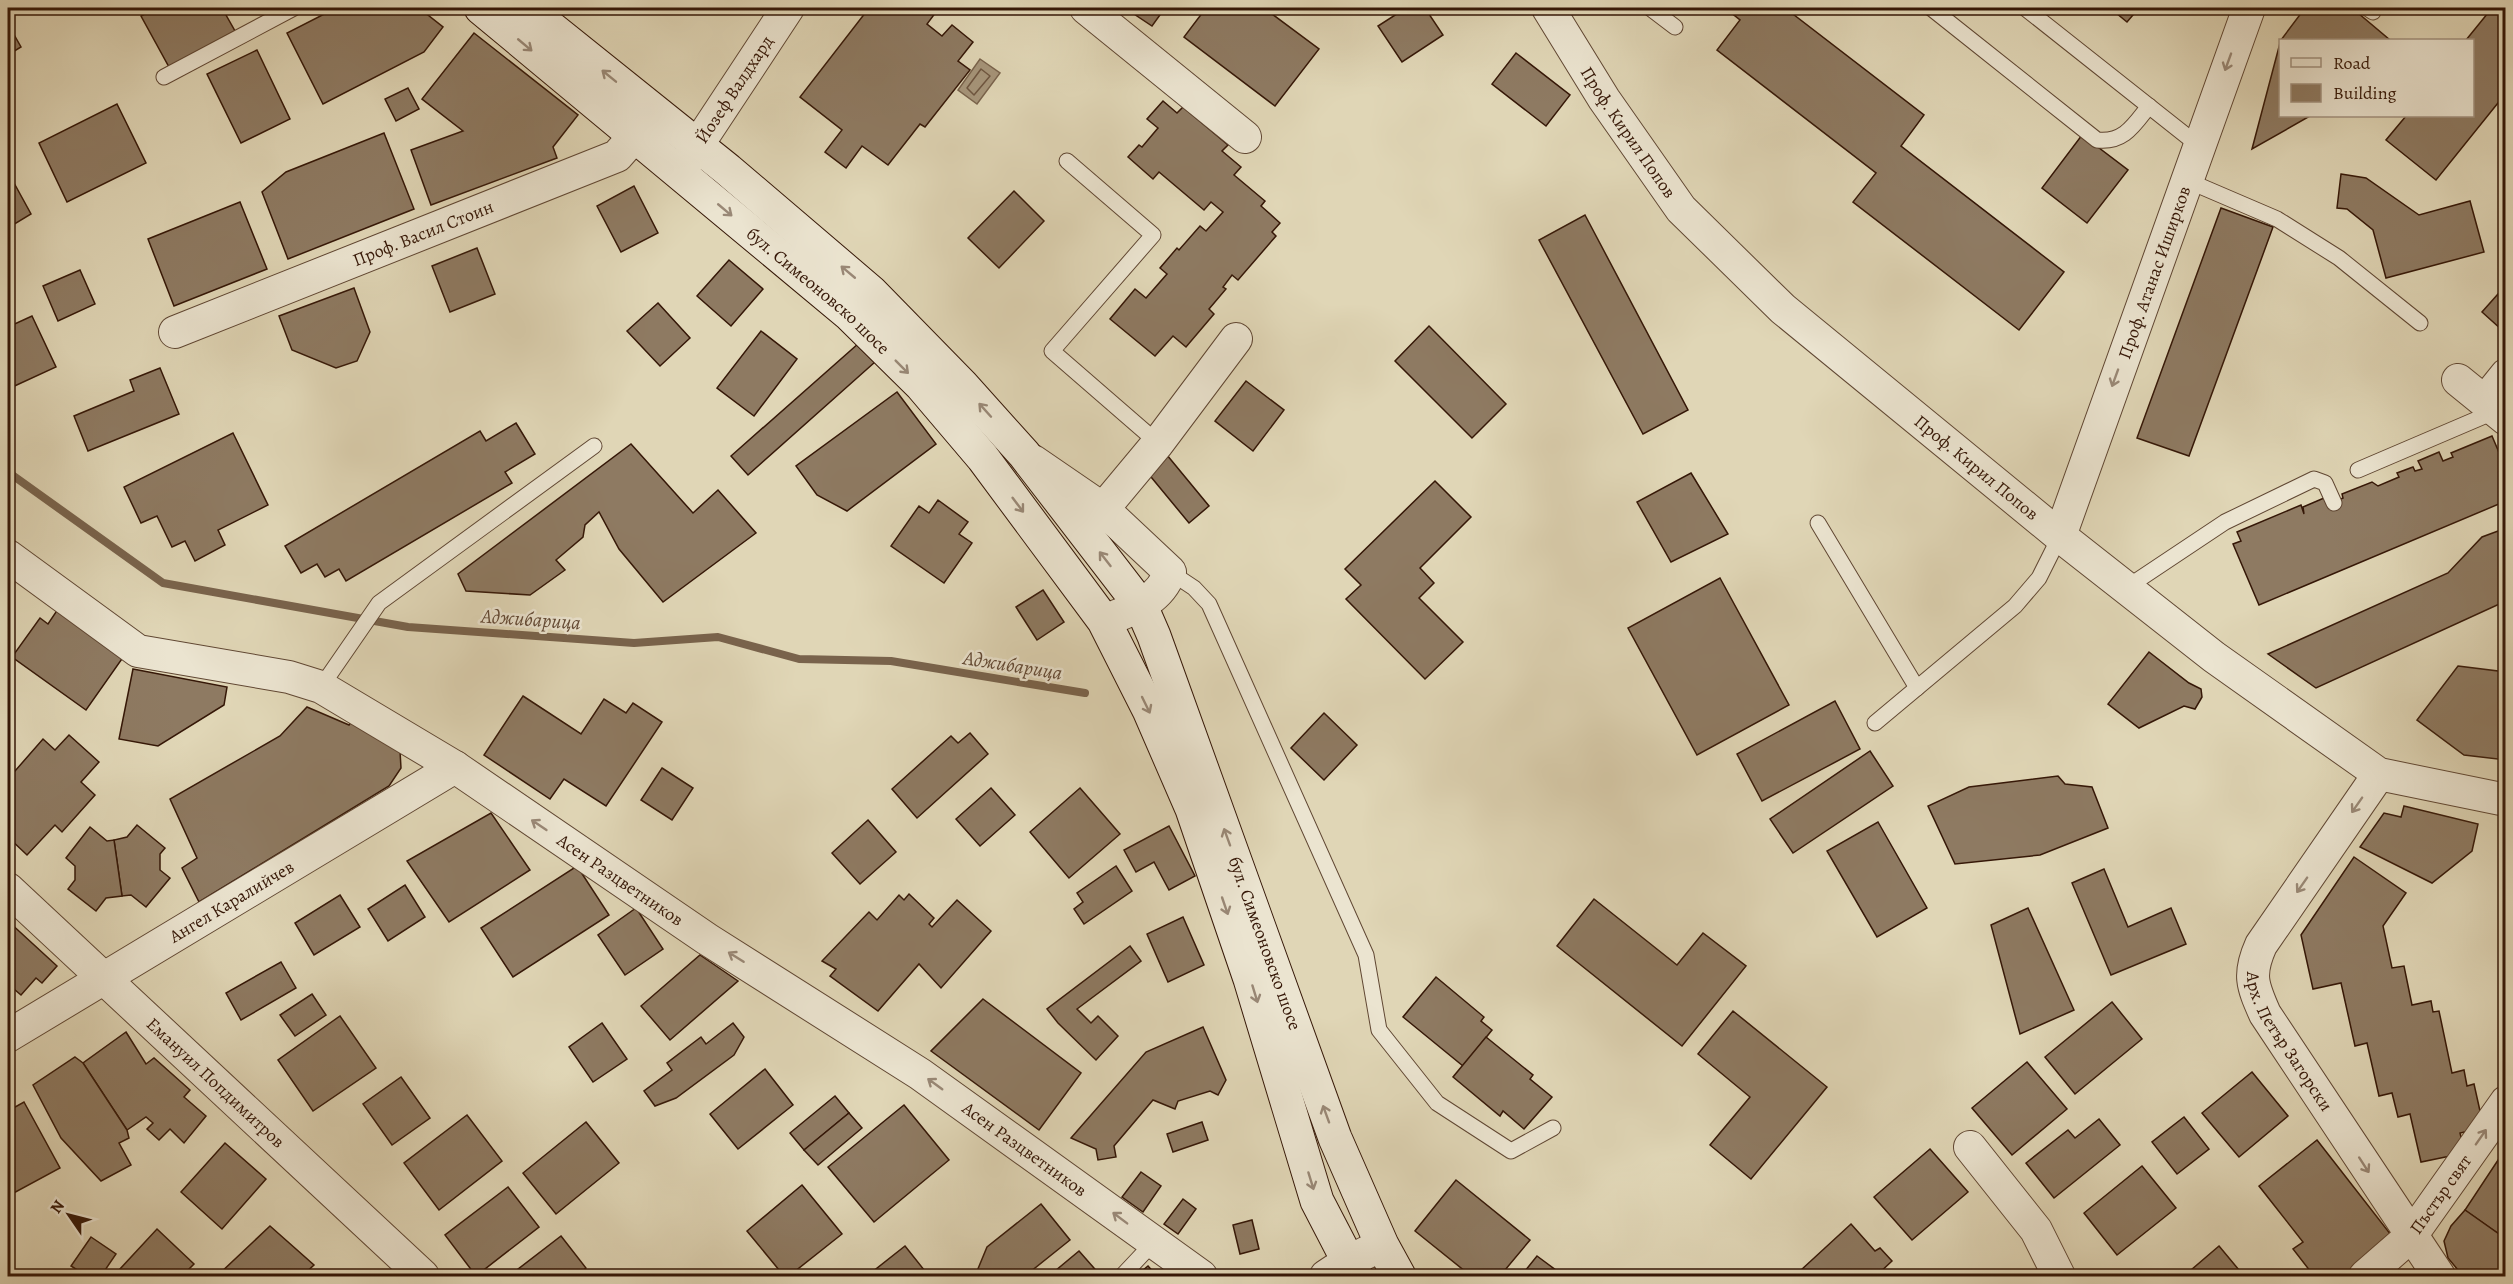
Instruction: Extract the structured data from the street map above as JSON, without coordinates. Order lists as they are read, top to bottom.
{
  "streets": {
    "main road": ["бул. Симеоновско шосе"],
    "street": [
      "Йозеф Валдхард",
      "Проф. Кирил Попов",
      "Проф. Васил Стоин",
      "Проф. Атанас Иширков",
      "Асен Разцветников",
      "Ангел Каралийчев",
      "Арх. Петър Загорски",
      "Емануил Попдимитров",
      "Пъстър свят"
    ]
  },
  "crossings": [
    ["Йозеф Валдхард", "бул. Симеоновско шосе"],
    ["Проф. Кирил Попов", "Проф. Атанас Иширков"],
    ["Проф. Кирил Попов", "Арх. Петър Загорски"],
    ["Проф. Васил Стоин", "бул. Симеоновско шосе"],
    ["Асен Разцветников", "Ангел Каралийчев"],
    ["Ангел Каралийчев", "Емануил Попдимитров"],
    ["Арх. Петър Загорски", "Пъстър свят"]
  ],
  "one_way": [
    "Проф. Атанас Иширков",
    "Асен Разцветников",
    "Арх. Петър Загорски",
    "Пъстър свят"
  ],
  "water": ["Аджибарица"],
  "legend": ["Road", "Building"],
  "north": "top left"
}
